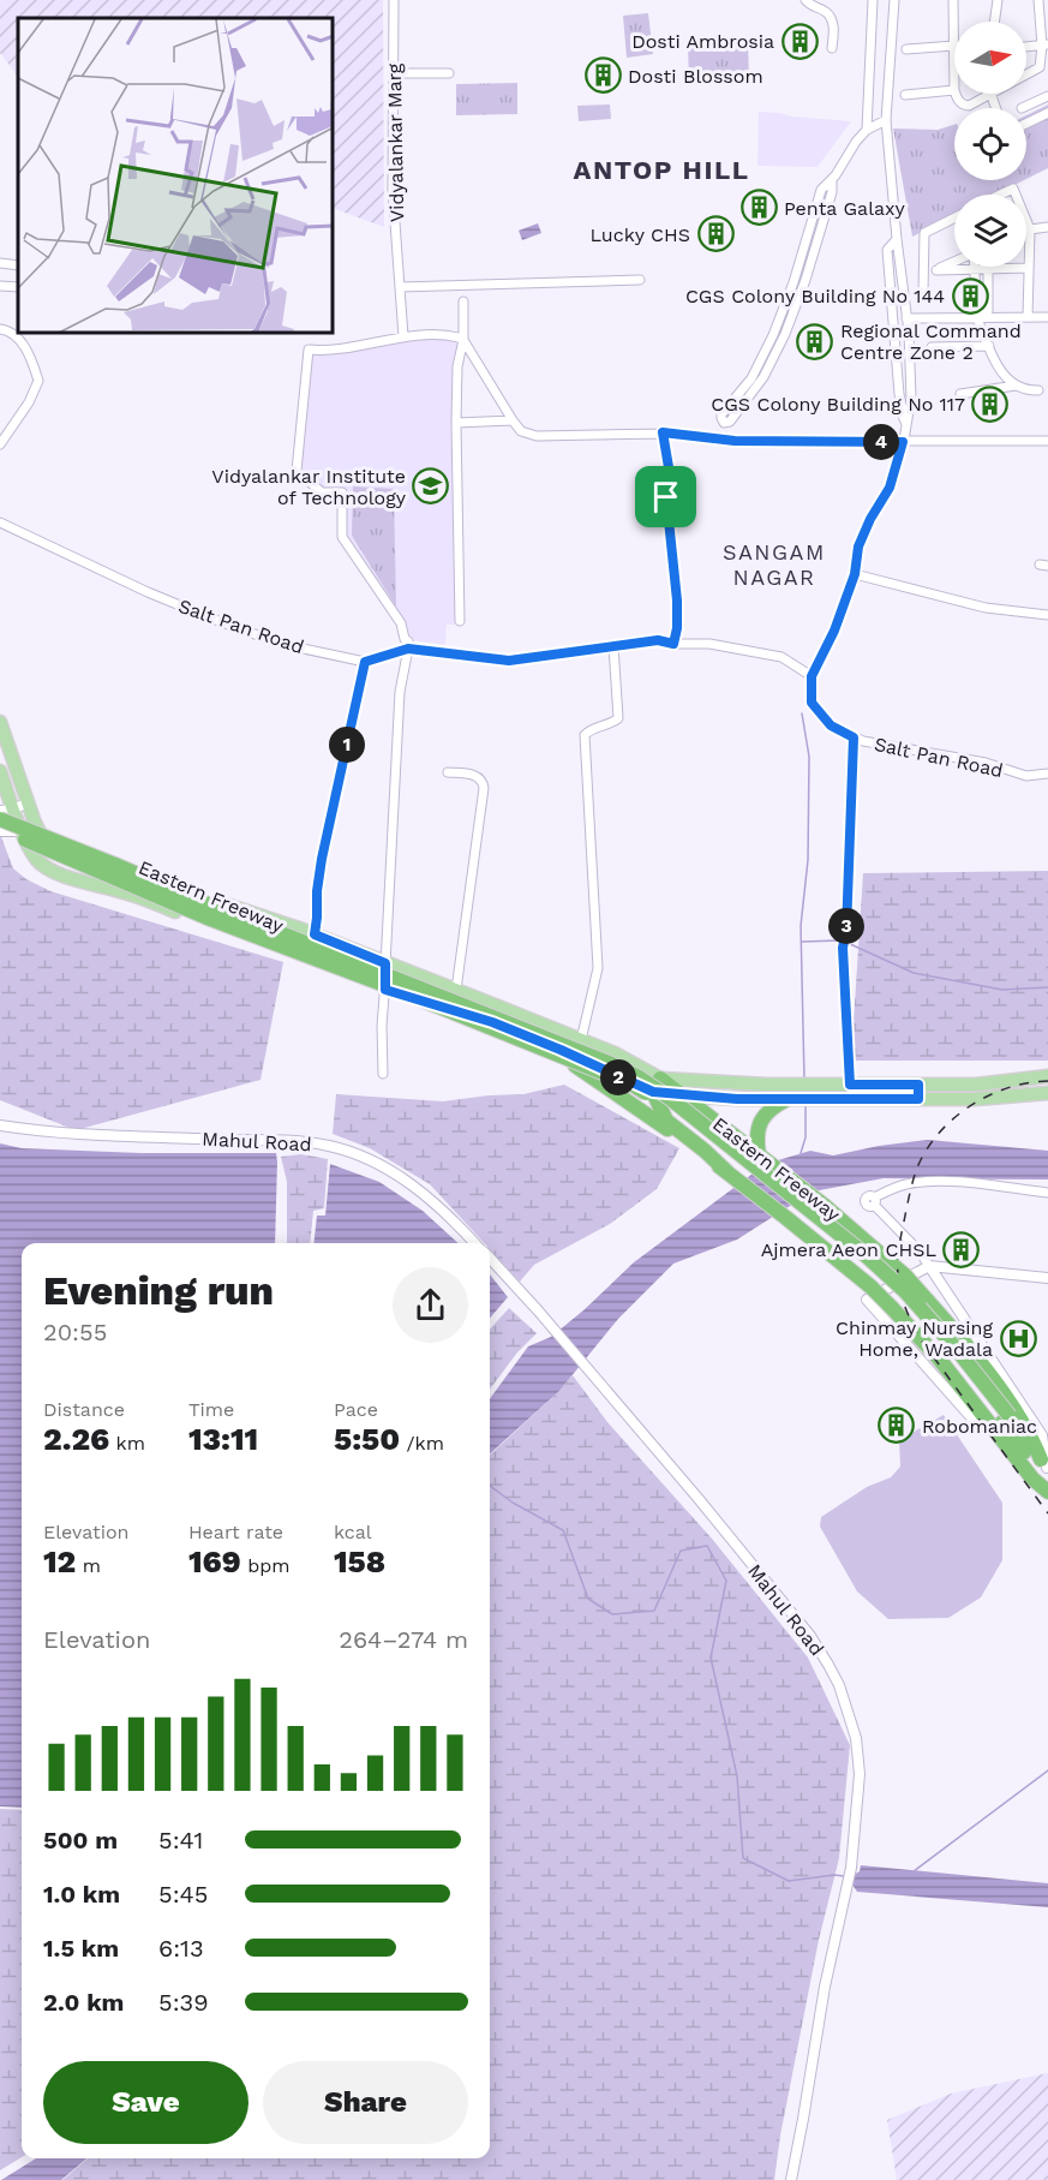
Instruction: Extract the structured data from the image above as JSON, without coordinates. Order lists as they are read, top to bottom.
{
  "streets": {
    "highway": ["Eastern Freeway"],
    "street": ["Vidyalankar Marg", "Salt Pan Road", "Mahul Road"]
  },
  "districts": ["ANTOP HILL", "SANGAM NAGAR"],
  "places": {
    "building": [
      "Dosti Ambrosia",
      "Dosti Blossom",
      "Penta Galaxy",
      "Lucky CHS",
      "CGS Colony Building No 144",
      "Regional Command Centre Zone 2",
      "CGS Colony Building No 117",
      "Ajmera Aeon CHSL",
      "Robomaniac"
    ],
    "school or university": ["Vidyalankar Institute of Technology"],
    "hospital": ["Chinmay Nursing Home, Wadala"]
  },
  "north": "right",
  "page": {
    "pins": [
      "4",
      "1",
      "3",
      "2"
    ],
    "heading": ["Evening run", "20:55"],
    "stats": [
      ["Distance", "2.26 km"],
      ["Time", "13:11"],
      ["Pace", "5:50 /km"],
      ["Elevation", "12 m"],
      ["Heart rate", "169 bpm"],
      ["kcal", "158"]
    ],
    "chart": ["Elevation", "264–274 m"],
    "list": [
      {
        "name": "500 m",
        "note": "5:41"
      },
      {
        "name": "1.0 km",
        "note": "5:45"
      },
      {
        "name": "1.5 km",
        "note": "6:13"
      },
      {
        "name": "2.0 km",
        "note": "5:39"
      }
    ],
    "buttons": ["Save", "Share"]
  }
}
